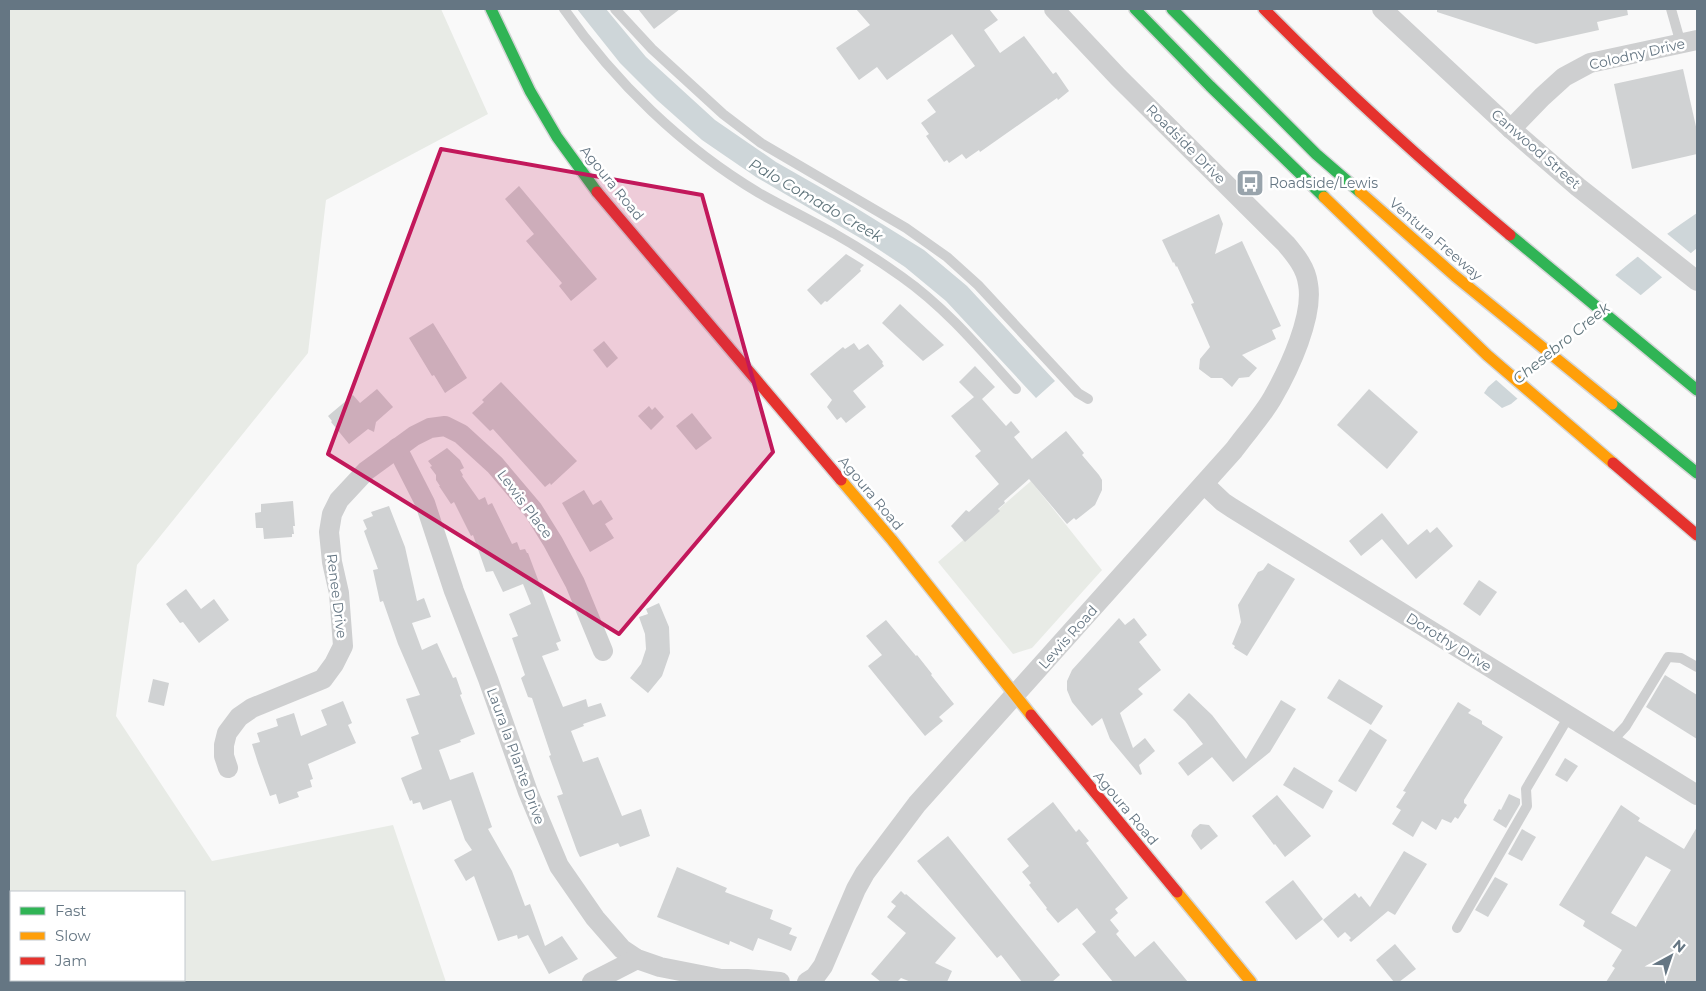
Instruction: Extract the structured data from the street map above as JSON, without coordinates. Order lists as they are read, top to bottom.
{
  "streets": {
    "main road": ["Agoura Road", "Ventura Freeway"],
    "street": [
      "Colodny Drive",
      "Roadside Drive",
      "Canwood Street",
      "Lewis Place",
      "Renee Drive",
      "Lewis Road",
      "Dorothy Drive",
      "Laura la Plante Drive"
    ]
  },
  "crossings": [
    ["Colodny Drive", "Canwood Street"],
    ["Roadside Drive", "Lewis Road"],
    ["Agoura Road", "Lewis Road"],
    ["Lewis Place", "Renee Drive"],
    ["Lewis Place", "Laura la Plante Drive"],
    ["Renee Drive", "Laura la Plante Drive"],
    ["Lewis Road", "Dorothy Drive"]
  ],
  "water": ["Palo Comado Creek", "Chesebro Creek"],
  "places": {
    "bus stop": ["Roadside/Lewis"]
  },
  "legend": ["Fast", "Slow", "Jam"],
  "north": "top right"
}
